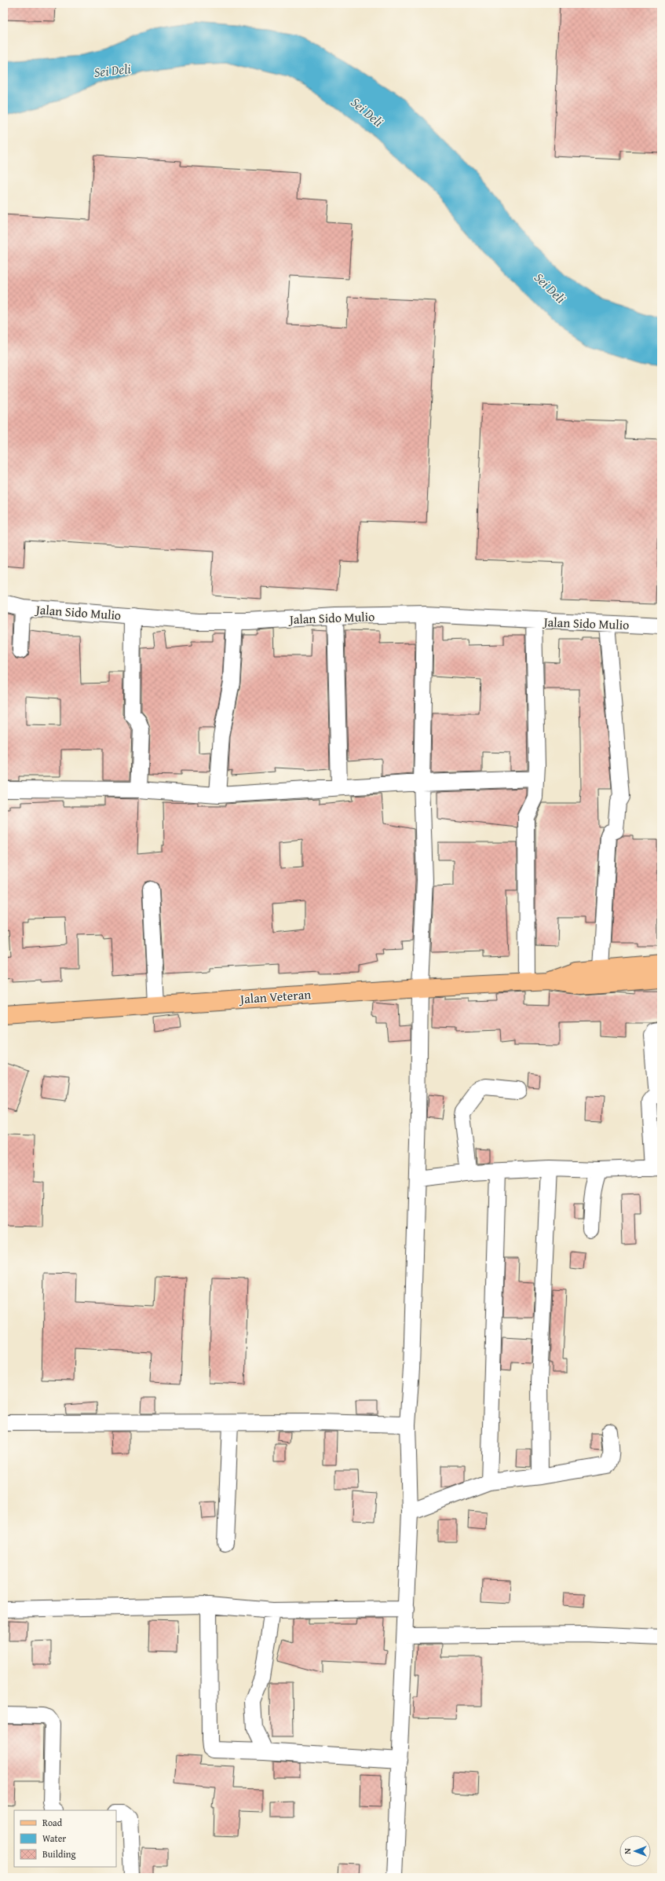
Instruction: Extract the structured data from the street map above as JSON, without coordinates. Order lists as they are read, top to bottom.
{
  "streets": {
    "main road": ["Jalan Veteran"],
    "street": ["Jalan Sido Mulio"]
  },
  "water": ["Sei Deli"],
  "legend": ["Road", "Water", "Building"],
  "north": "left"
}
